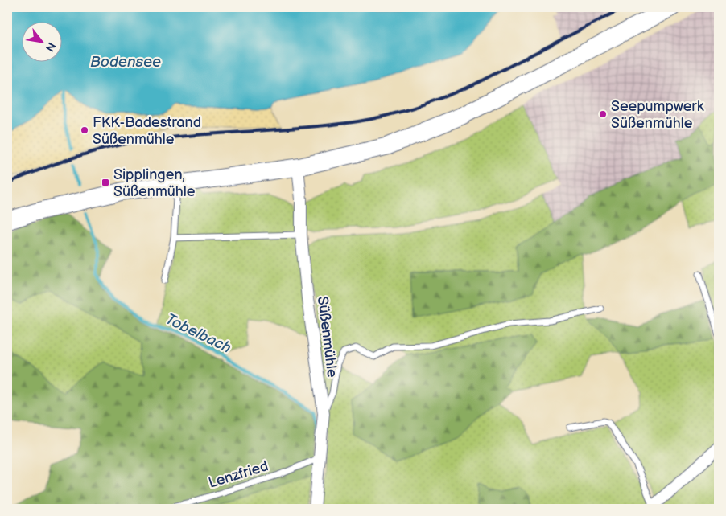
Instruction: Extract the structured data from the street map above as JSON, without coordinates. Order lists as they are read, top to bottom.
{
  "streets": {
    "street": ["Süßenmühle"],
    "lane": ["Lenzfried"]
  },
  "crossings": [
    ["Süßenmühle", "Lenzfried"]
  ],
  "water": ["Bodensee", "Tobelbach"],
  "places": {
    "other": ["Seepumpwerk Süßenmühle", "FKK-Badestrand Süßenmühle"],
    "transit": ["Sipplingen, Süßenmühle"]
  },
  "north": "bottom right"
}
